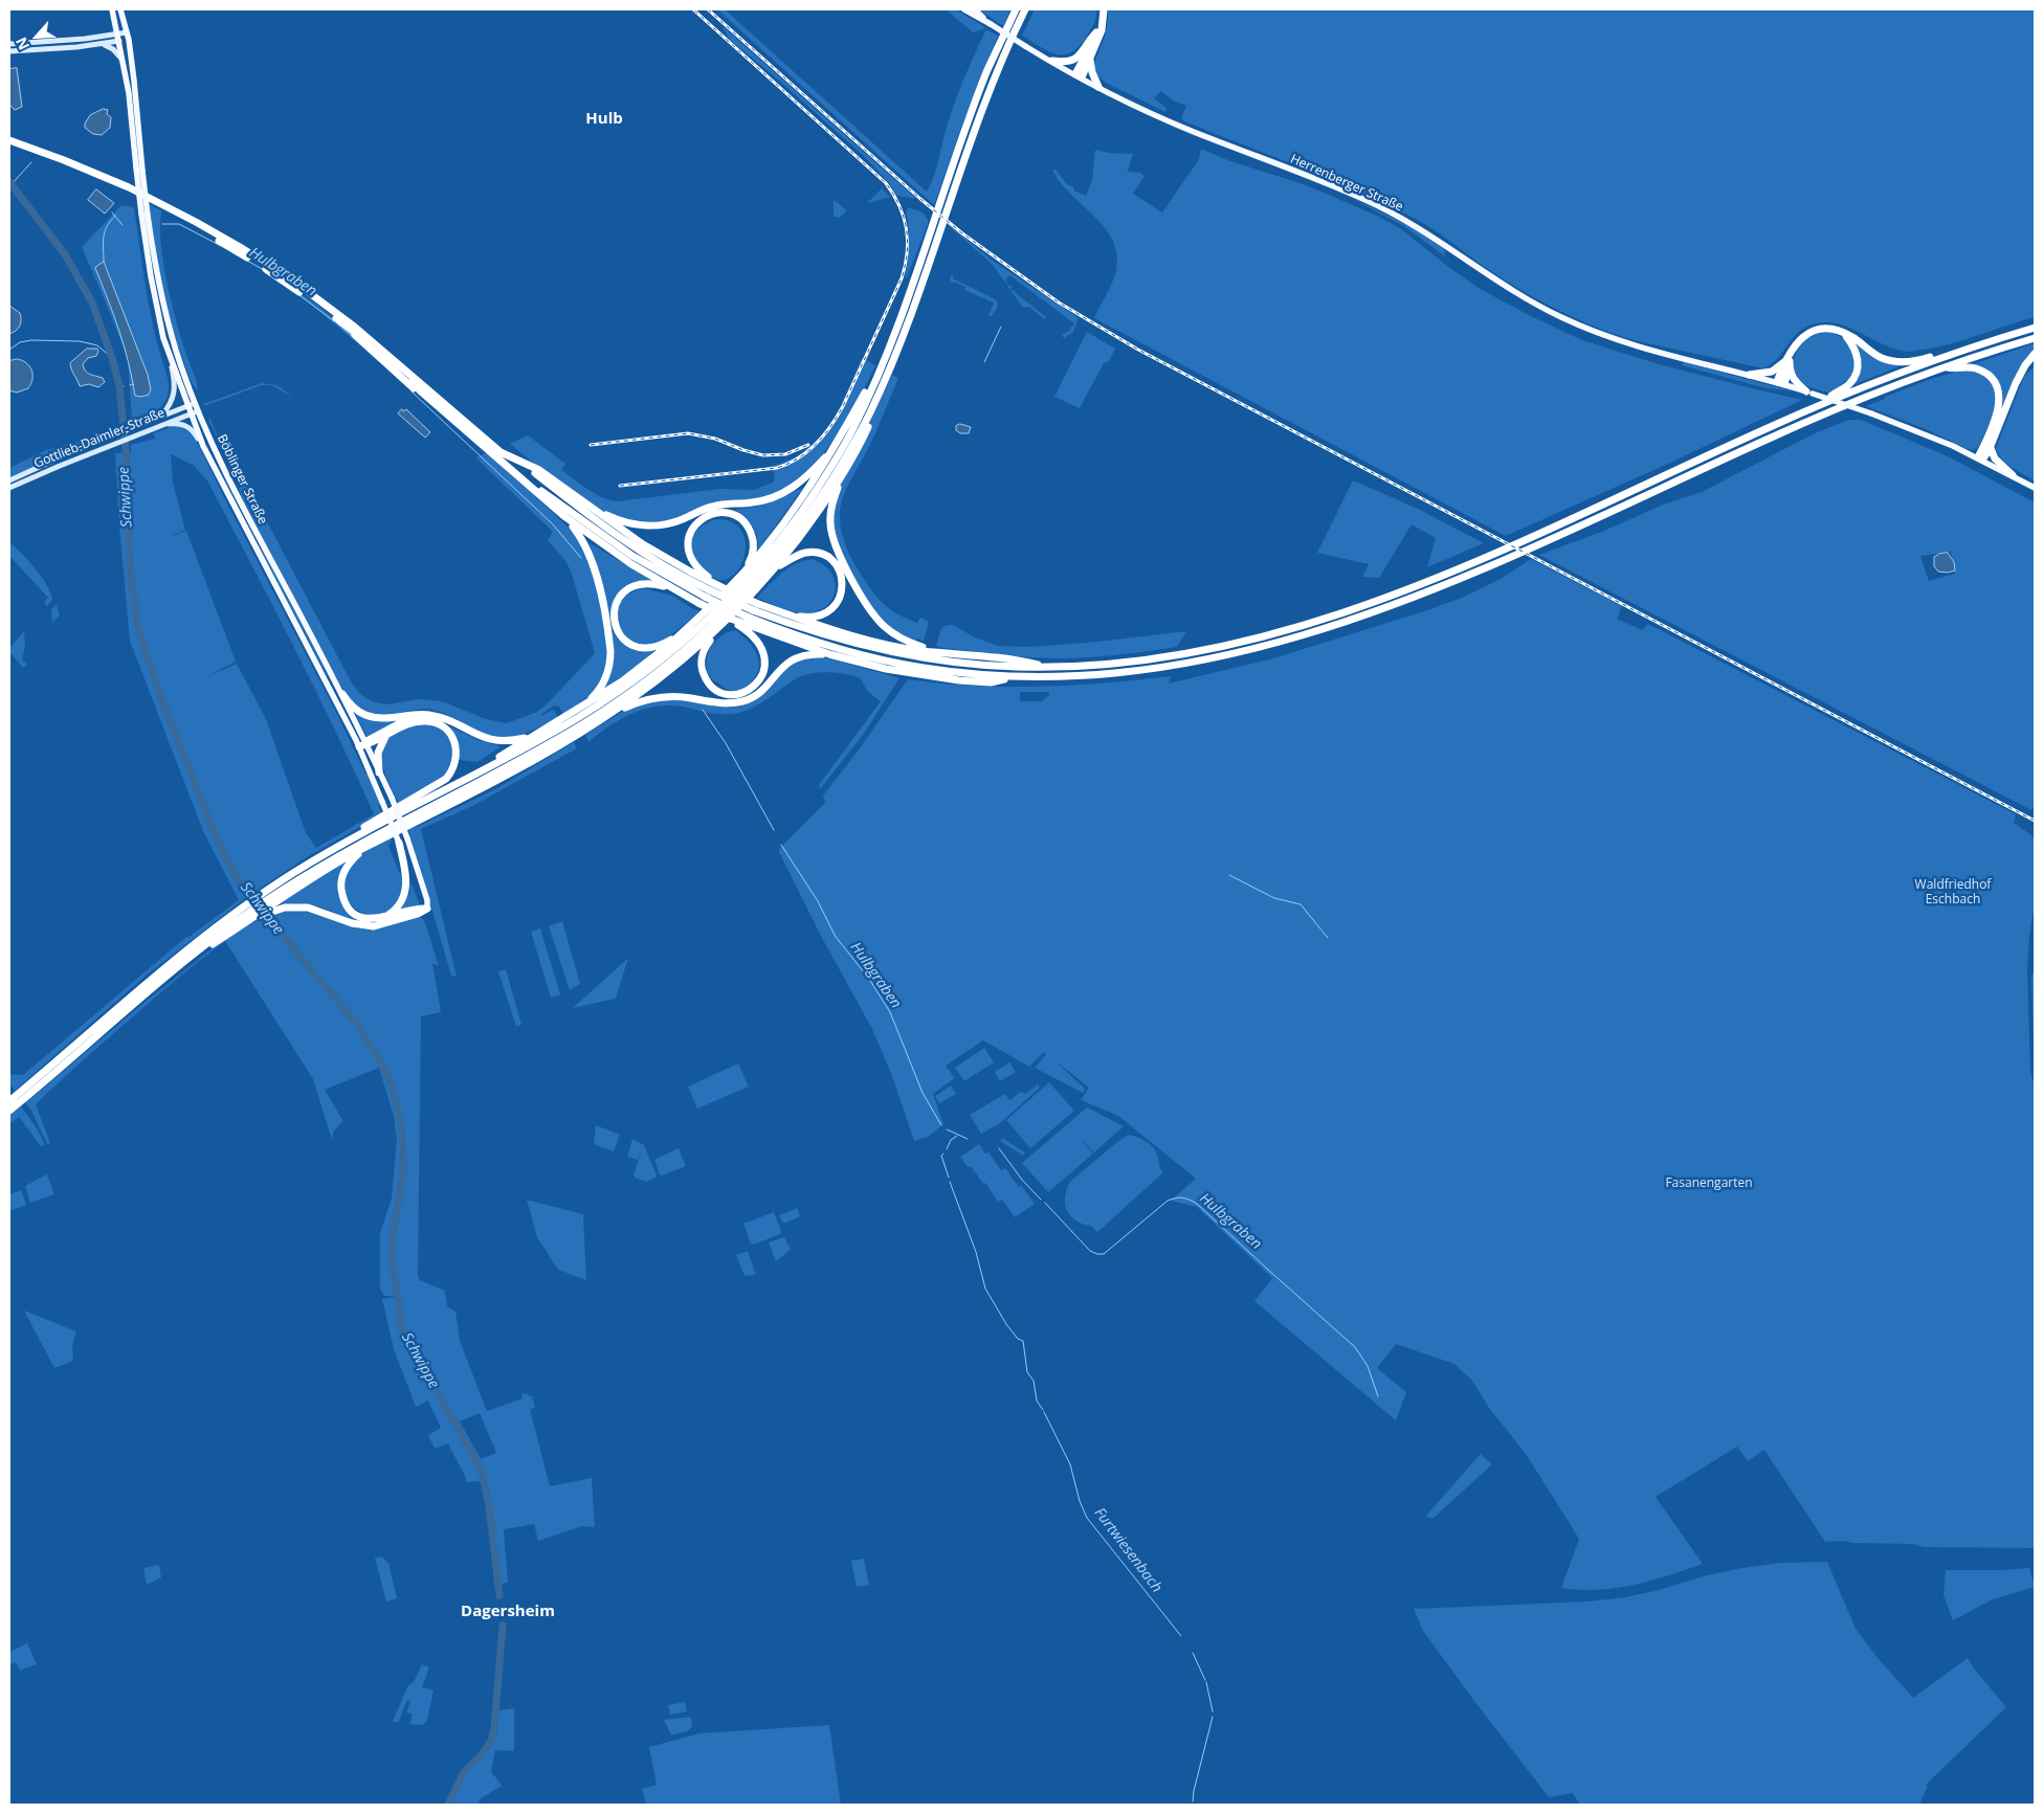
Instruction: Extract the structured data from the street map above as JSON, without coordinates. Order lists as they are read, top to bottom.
{
  "streets": {
    "main road": ["Herrenberger Straße", "Gottlieb-Daimler-Straße", "Böblinger Straße"]
  },
  "crossings": [
    ["Gottlieb-Daimler-Straße", "Böblinger Straße"]
  ],
  "districts": ["Hulb", "Dagersheim"],
  "water": ["Hulbgraben", "Schwippe", "Furtwiesenbach"],
  "parks": ["Waldfriedhof Eschbach", "Fasanengarten"],
  "north": "bottom left"
}
